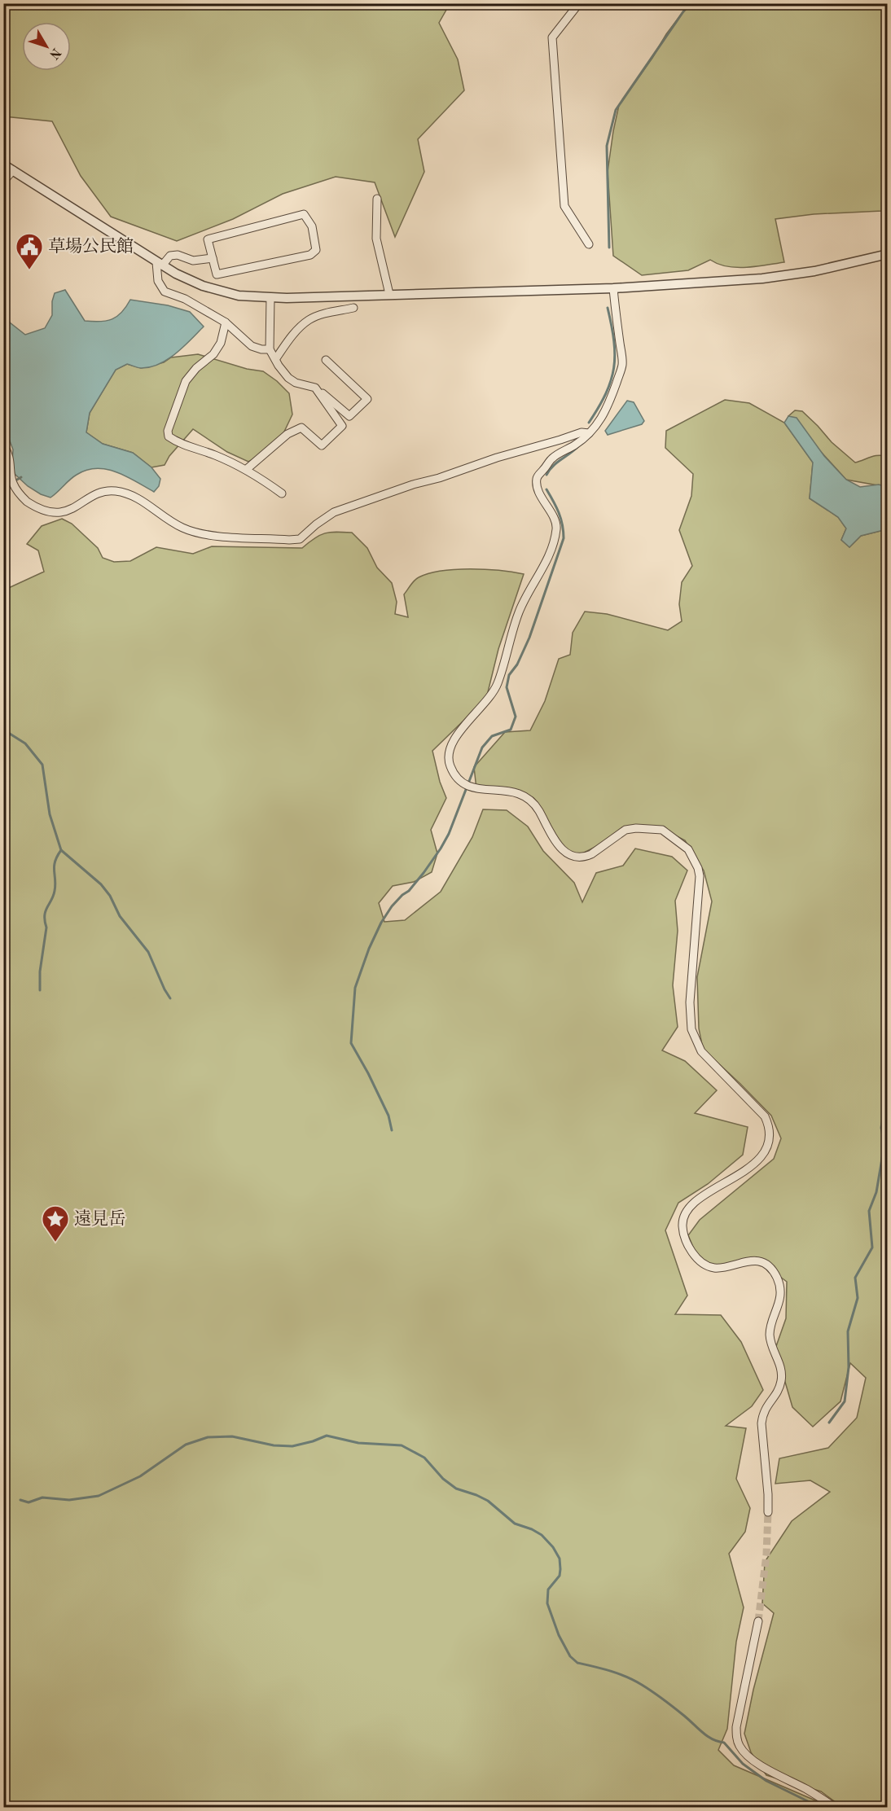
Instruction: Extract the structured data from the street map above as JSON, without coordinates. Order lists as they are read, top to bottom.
{
  "places": {
    "public building": ["草場公民館"],
    "place": ["遠見岳"]
  },
  "north": "bottom right"
}
